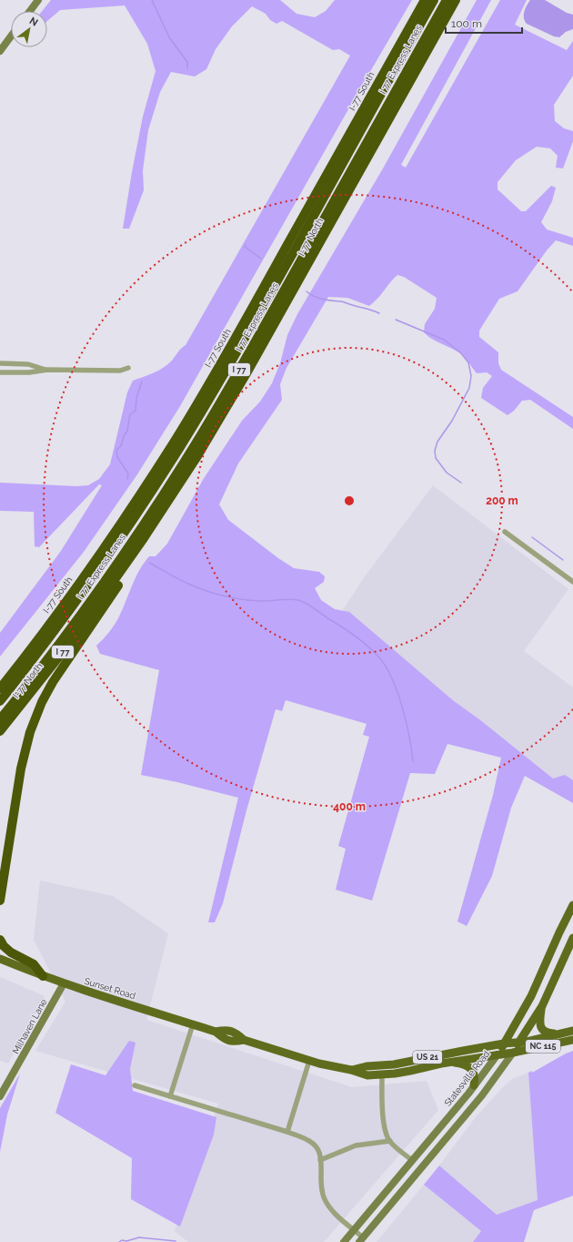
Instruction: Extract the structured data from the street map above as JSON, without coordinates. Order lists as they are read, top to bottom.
{
  "streets": {
    "highway": [
      "I 77 Express Lanes",
      "I-77 South",
      "I-77 North",
      "I 77"
    ],
    "main road": [
      "Sunset Road",
      "Milhaven Lane",
      "NC 115",
      "US 21",
      "Statesville Road"
    ]
  },
  "crossings": [
    ["Sunset Road", "Milhaven Lane"],
    ["Sunset Road", "NC 115"],
    ["Sunset Road", "Statesville Road"],
    ["NC 115", "Statesville Road"]
  ],
  "scale_bar": "100 m",
  "north": "top right",
  "rings": ["200 m", "400 m"]
}
